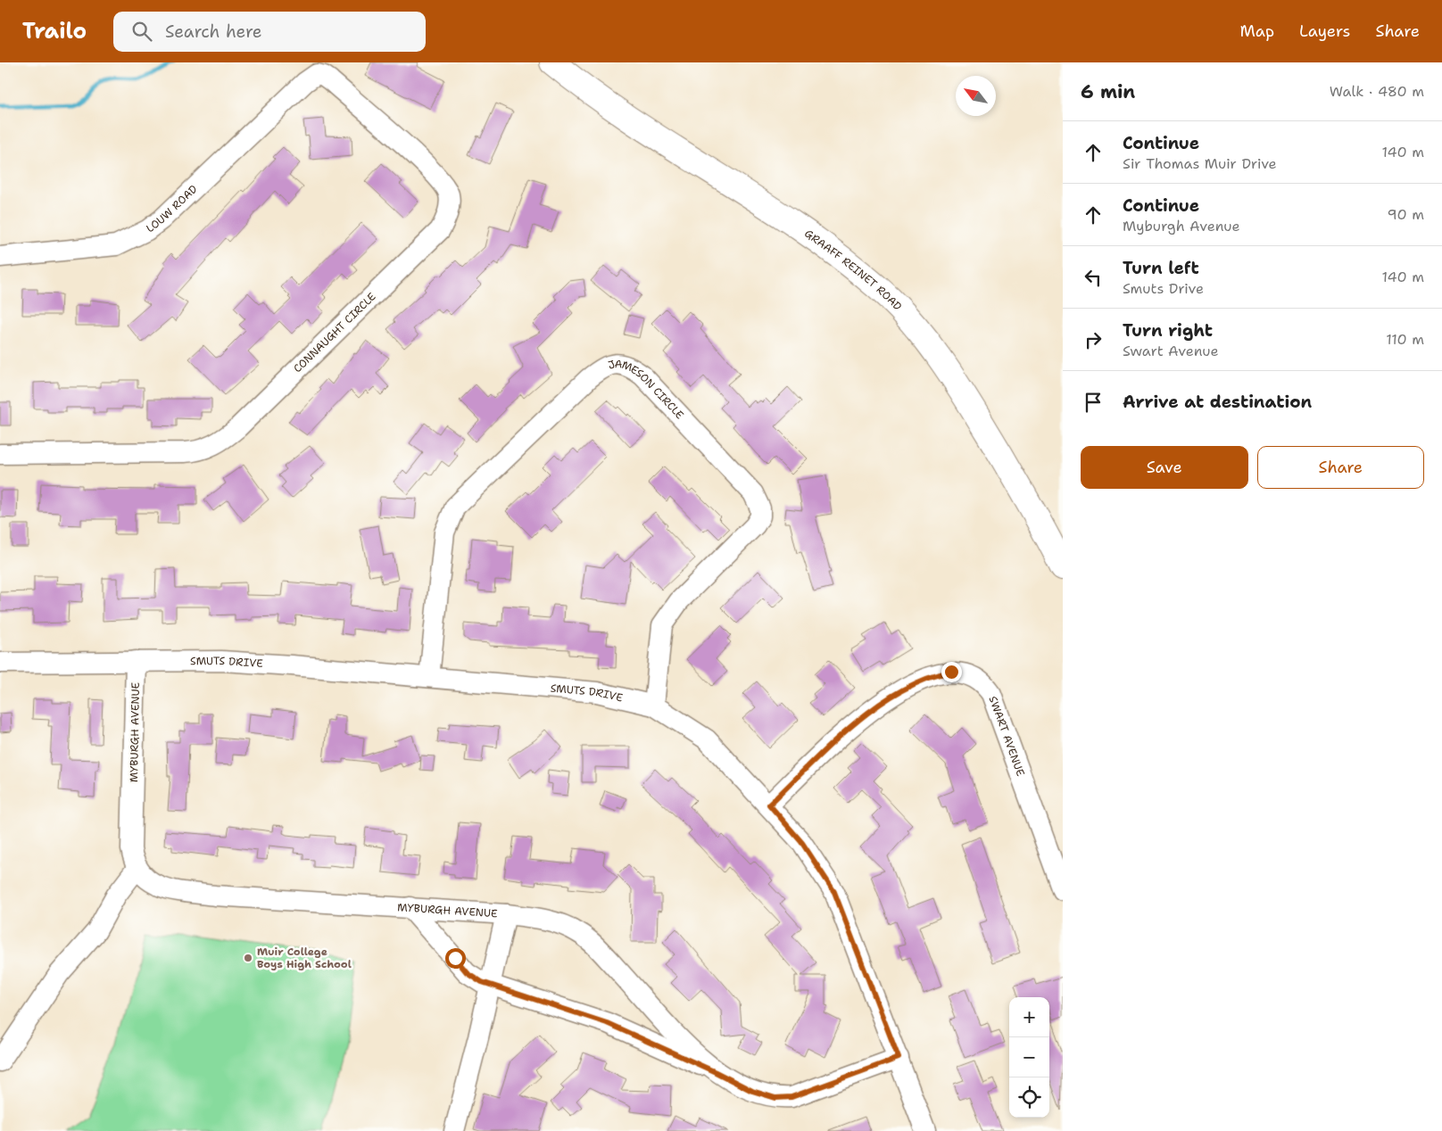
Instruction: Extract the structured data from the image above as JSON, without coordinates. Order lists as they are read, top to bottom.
{
  "streets": {
    "main road": ["GRAAFF REINET ROAD"],
    "street": [
      "LOUW ROAD",
      "CONNAUGHT CIRCLE",
      "JAMESON CIRCLE",
      "SMUTS DRIVE",
      "MYBURGH AVENUE",
      "SWART AVENUE"
    ]
  },
  "crossings": [
    ["LOUW ROAD", "CONNAUGHT CIRCLE"],
    ["JAMESON CIRCLE", "SMUTS DRIVE"],
    ["SMUTS DRIVE", "MYBURGH AVENUE"],
    ["SMUTS DRIVE", "SWART AVENUE"]
  ],
  "places": ["Muir College Boys High School"],
  "north": "top left",
  "page": {
    "header": "Trailo",
    "search": "Search here",
    "nav": ["Map", "Layers", "Share"],
    "heading": ["6 min", "Walk · 480 m"],
    "list": [
      ["Continue", "Sir Thomas Muir Drive", "140 m"],
      ["Continue", "Myburgh Avenue", "90 m"],
      ["Turn left", "Smuts Drive", "140 m"],
      ["Turn right", "Swart Avenue", "110 m"],
      "Arrive at destination"
    ],
    "buttons": ["Save", "Share"],
    "map_buttons": ["+", "−"]
  }
}
